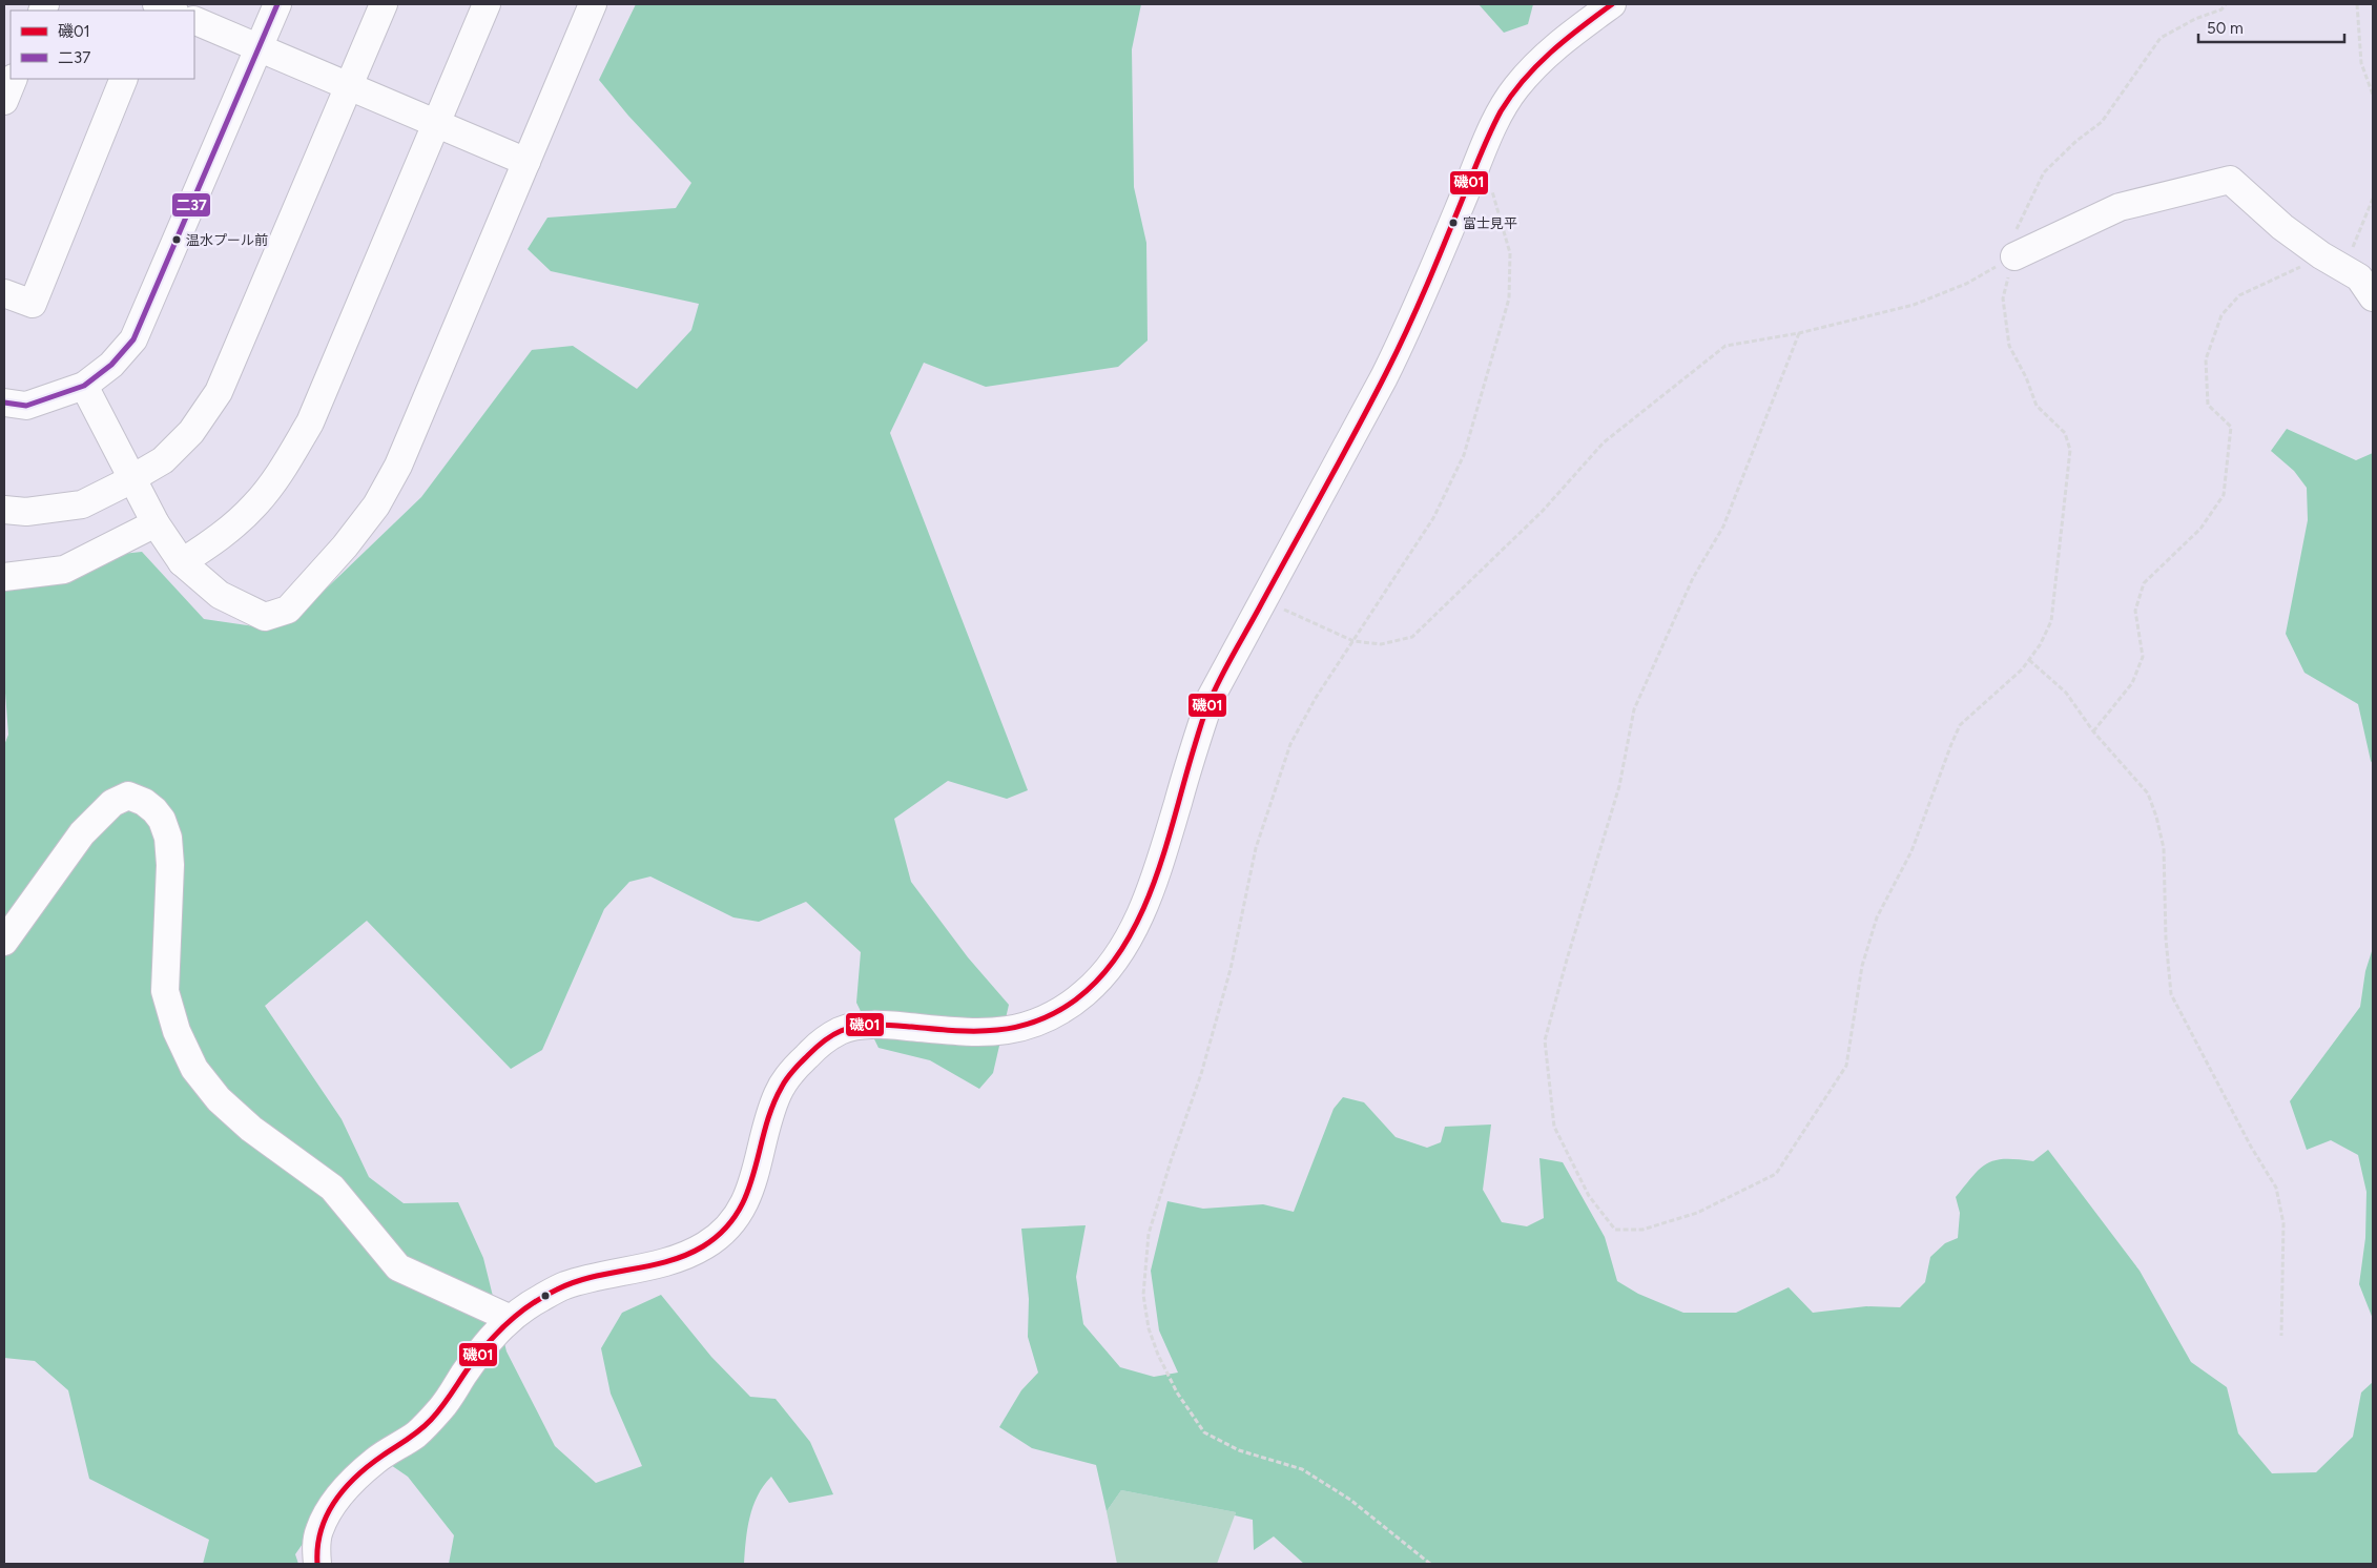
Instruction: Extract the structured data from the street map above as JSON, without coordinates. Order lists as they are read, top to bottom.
{
  "places": ["富士見平", "温水プール前"],
  "lines": ["transit line 磯01", "transit line 二37"],
  "legend": ["磯01", "二37"],
  "scale_bar": "50 m"
}
